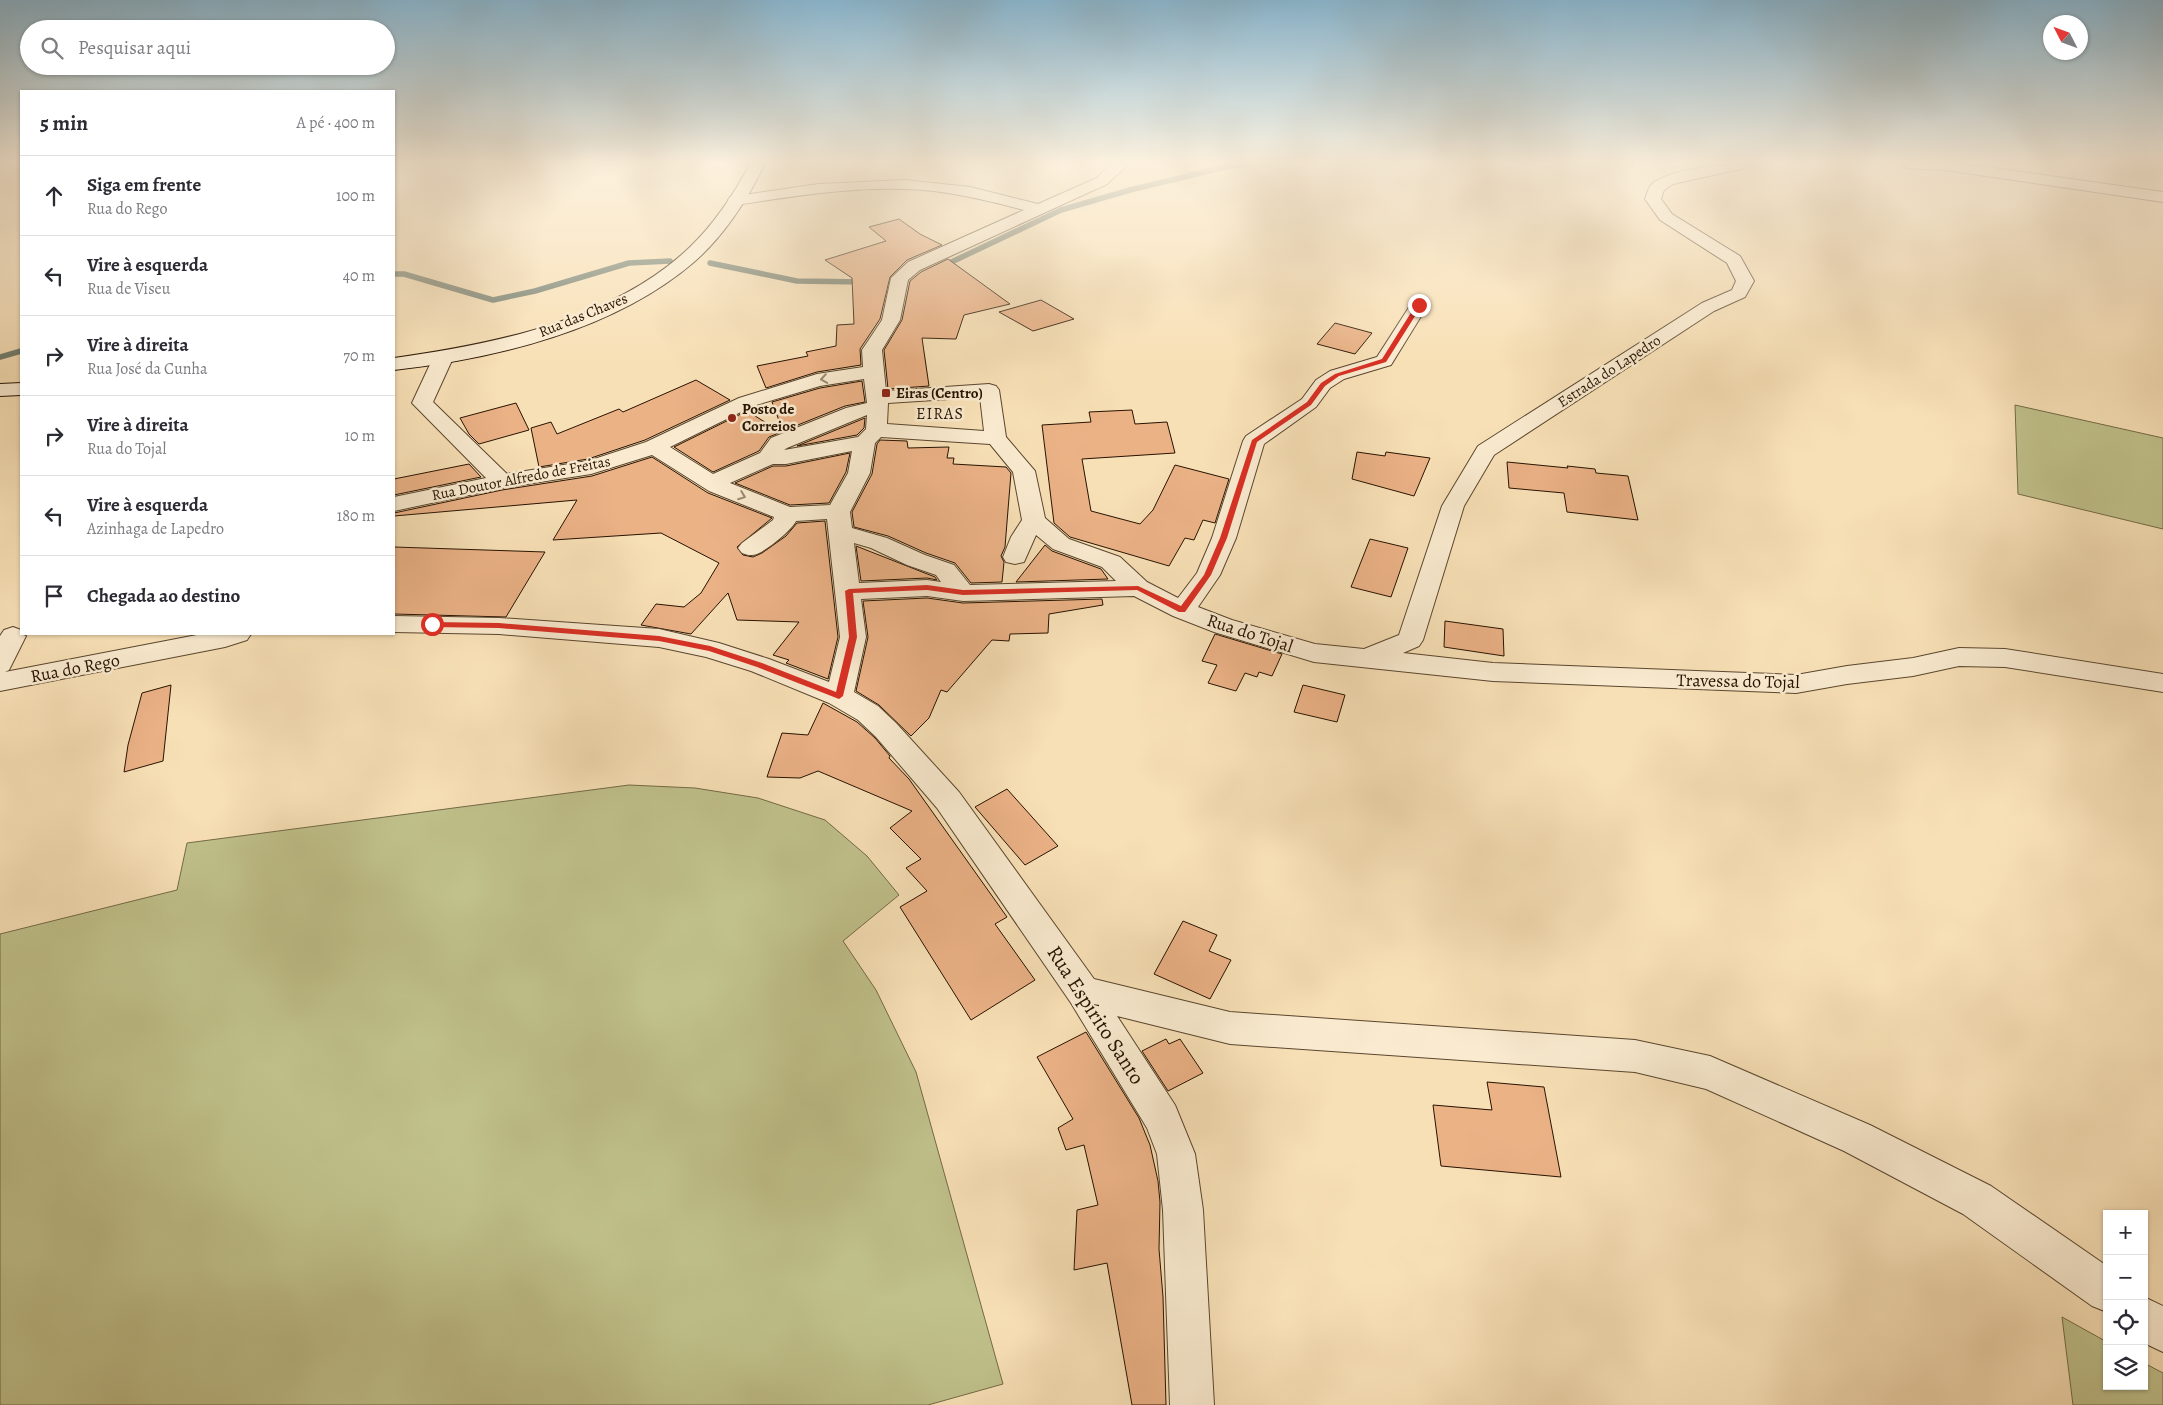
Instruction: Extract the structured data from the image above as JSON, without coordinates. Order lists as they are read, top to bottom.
{
  "streets": {
    "street": [
      "Rua das Chaves",
      "Estrada do Lapedro",
      "Rua Doutor Alfredo de Freitas",
      "Rua do Tojal",
      "Rua do Rego",
      "Travessa do Tojal",
      "Rua Espírito Santo"
    ]
  },
  "crossings": [
    ["Estrada do Lapedro", "Rua do Tojal"],
    ["Estrada do Lapedro", "Travessa do Tojal"],
    ["Rua do Tojal", "Travessa do Tojal"]
  ],
  "districts": ["EIRAS"],
  "places": {
    "transit": ["Eiras (Centro)"],
    "other": ["Posto de Correios"]
  },
  "north": "top left",
  "page": {
    "search": "Pesquisar aqui",
    "heading": ["5 min", "A pé · 400 m"],
    "list": [
      ["Siga em frente", "Rua do Rego", "100 m"],
      ["Vire à esquerda", "Rua de Viseu", "40 m"],
      ["Vire à direita", "Rua José da Cunha", "70 m"],
      ["Vire à direita", "Rua do Tojal", "10 m"],
      ["Vire à esquerda", "Azinhaga de Lapedro", "180 m"],
      "Chegada ao destino"
    ],
    "map_buttons": ["+", "−"]
  }
}
